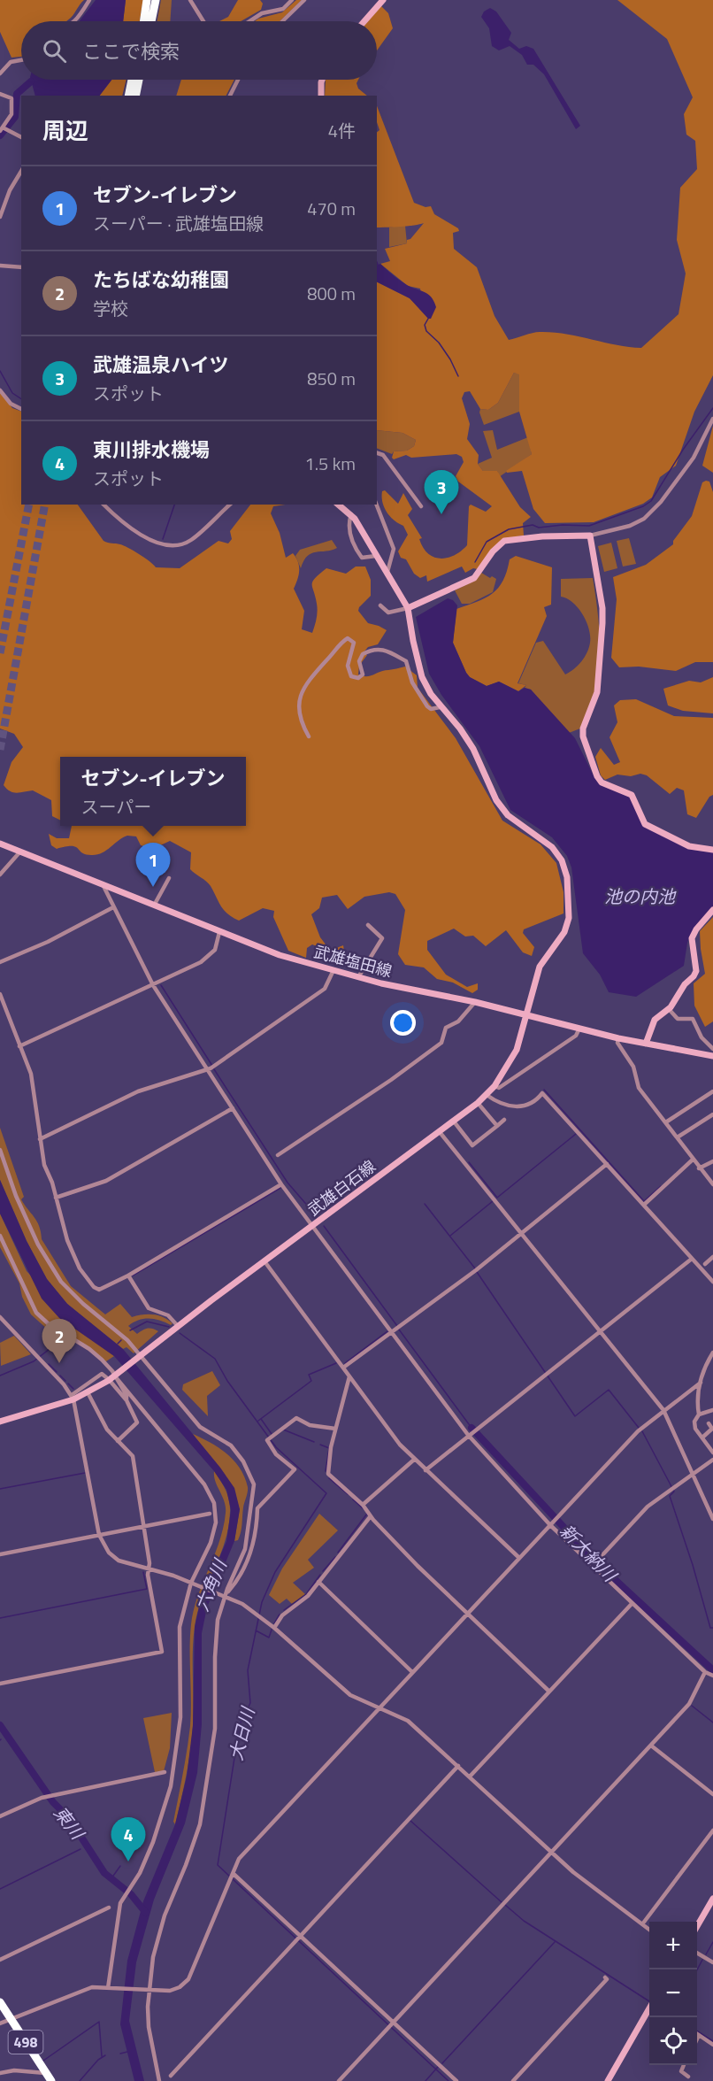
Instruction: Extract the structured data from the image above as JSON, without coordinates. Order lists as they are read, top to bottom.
{
  "streets": {
    "highway": ["498"],
    "street": ["武雄塩田線", "武雄白石線"]
  },
  "crossings": [
    ["武雄塩田線", "武雄白石線"]
  ],
  "water": [
    "池の内池",
    "新大納川",
    "六角川",
    "大日川",
    "東川"
  ],
  "page": {
    "search": "ここで検索",
    "heading": ["周辺", "4件"],
    "list": [
      {
        "mark": "1",
        "name": "セブン-イレブン",
        "note": "スーパー · 武雄塩田線",
        "value": "470 m"
      },
      {
        "mark": "2",
        "name": "たちばな幼稚園",
        "note": "学校",
        "value": "800 m"
      },
      {
        "mark": "3",
        "name": "武雄温泉ハイツ",
        "note": "スポット",
        "value": "850 m"
      },
      {
        "mark": "4",
        "name": "東川排水機場",
        "note": "スポット",
        "value": "1.5 km"
      }
    ],
    "pins": [
      "3",
      "1",
      "2",
      "4"
    ],
    "popup": ["セブン-イレブン", "スーパー"],
    "map_buttons": ["+", "−"]
  }
}
